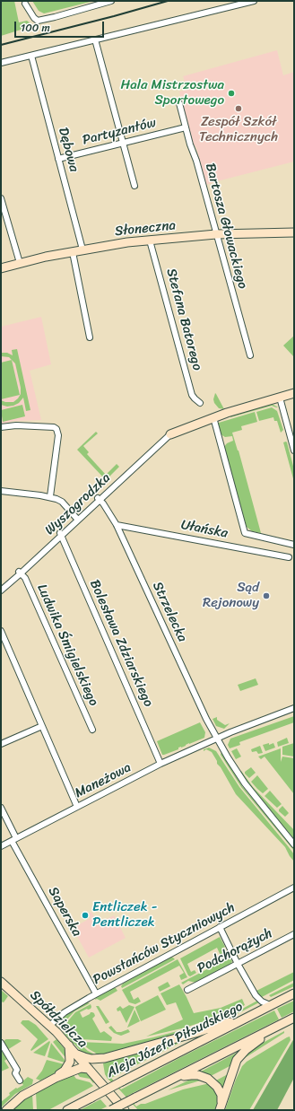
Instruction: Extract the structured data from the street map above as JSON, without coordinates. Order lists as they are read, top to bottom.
{
  "streets": {
    "main road": ["Słoneczna", "Spółdzielcza", "Aleja Józefa Piłsudskiego"],
    "street": [
      "Partyzantów",
      "Dębowa",
      "Bartosza Głowackiego",
      "Stefana Batorego",
      "Wyszogrodzka",
      "Ułańska",
      "Strzelecka",
      "Bolesława Zdziarskiego",
      "Ludwika Śmigielskiego",
      "Maneżowa",
      "Saperska",
      "Powstańców Styczniowych",
      "Podchorążych"
    ]
  },
  "crossings": [
    ["Partyzantów", "Dębowa"],
    ["Partyzantów", "Bartosza Głowackiego"],
    ["Dębowa", "Słoneczna"],
    ["Bartosza Głowackiego", "Słoneczna"],
    ["Słoneczna", "Stefana Batorego"],
    ["Wyszogrodzka", "Strzelecka"],
    ["Wyszogrodzka", "Bolesława Zdziarskiego"],
    ["Wyszogrodzka", "Ludwika Śmigielskiego"],
    ["Ułańska", "Strzelecka"],
    ["Strzelecka", "Maneżowa"],
    ["Bolesława Zdziarskiego", "Maneżowa"],
    ["Maneżowa", "Saperska"],
    ["Saperska", "Powstańców Styczniowych"],
    ["Powstańców Styczniowych", "Spółdzielcza"]
  ],
  "places": [
    "Hala Mistrzostwa Sportowego",
    "Zespół Szkół Technicznych",
    "Sąd Rejonowy",
    "Entliczek - Pentliczek"
  ],
  "scale_bar": "100 m"
}
